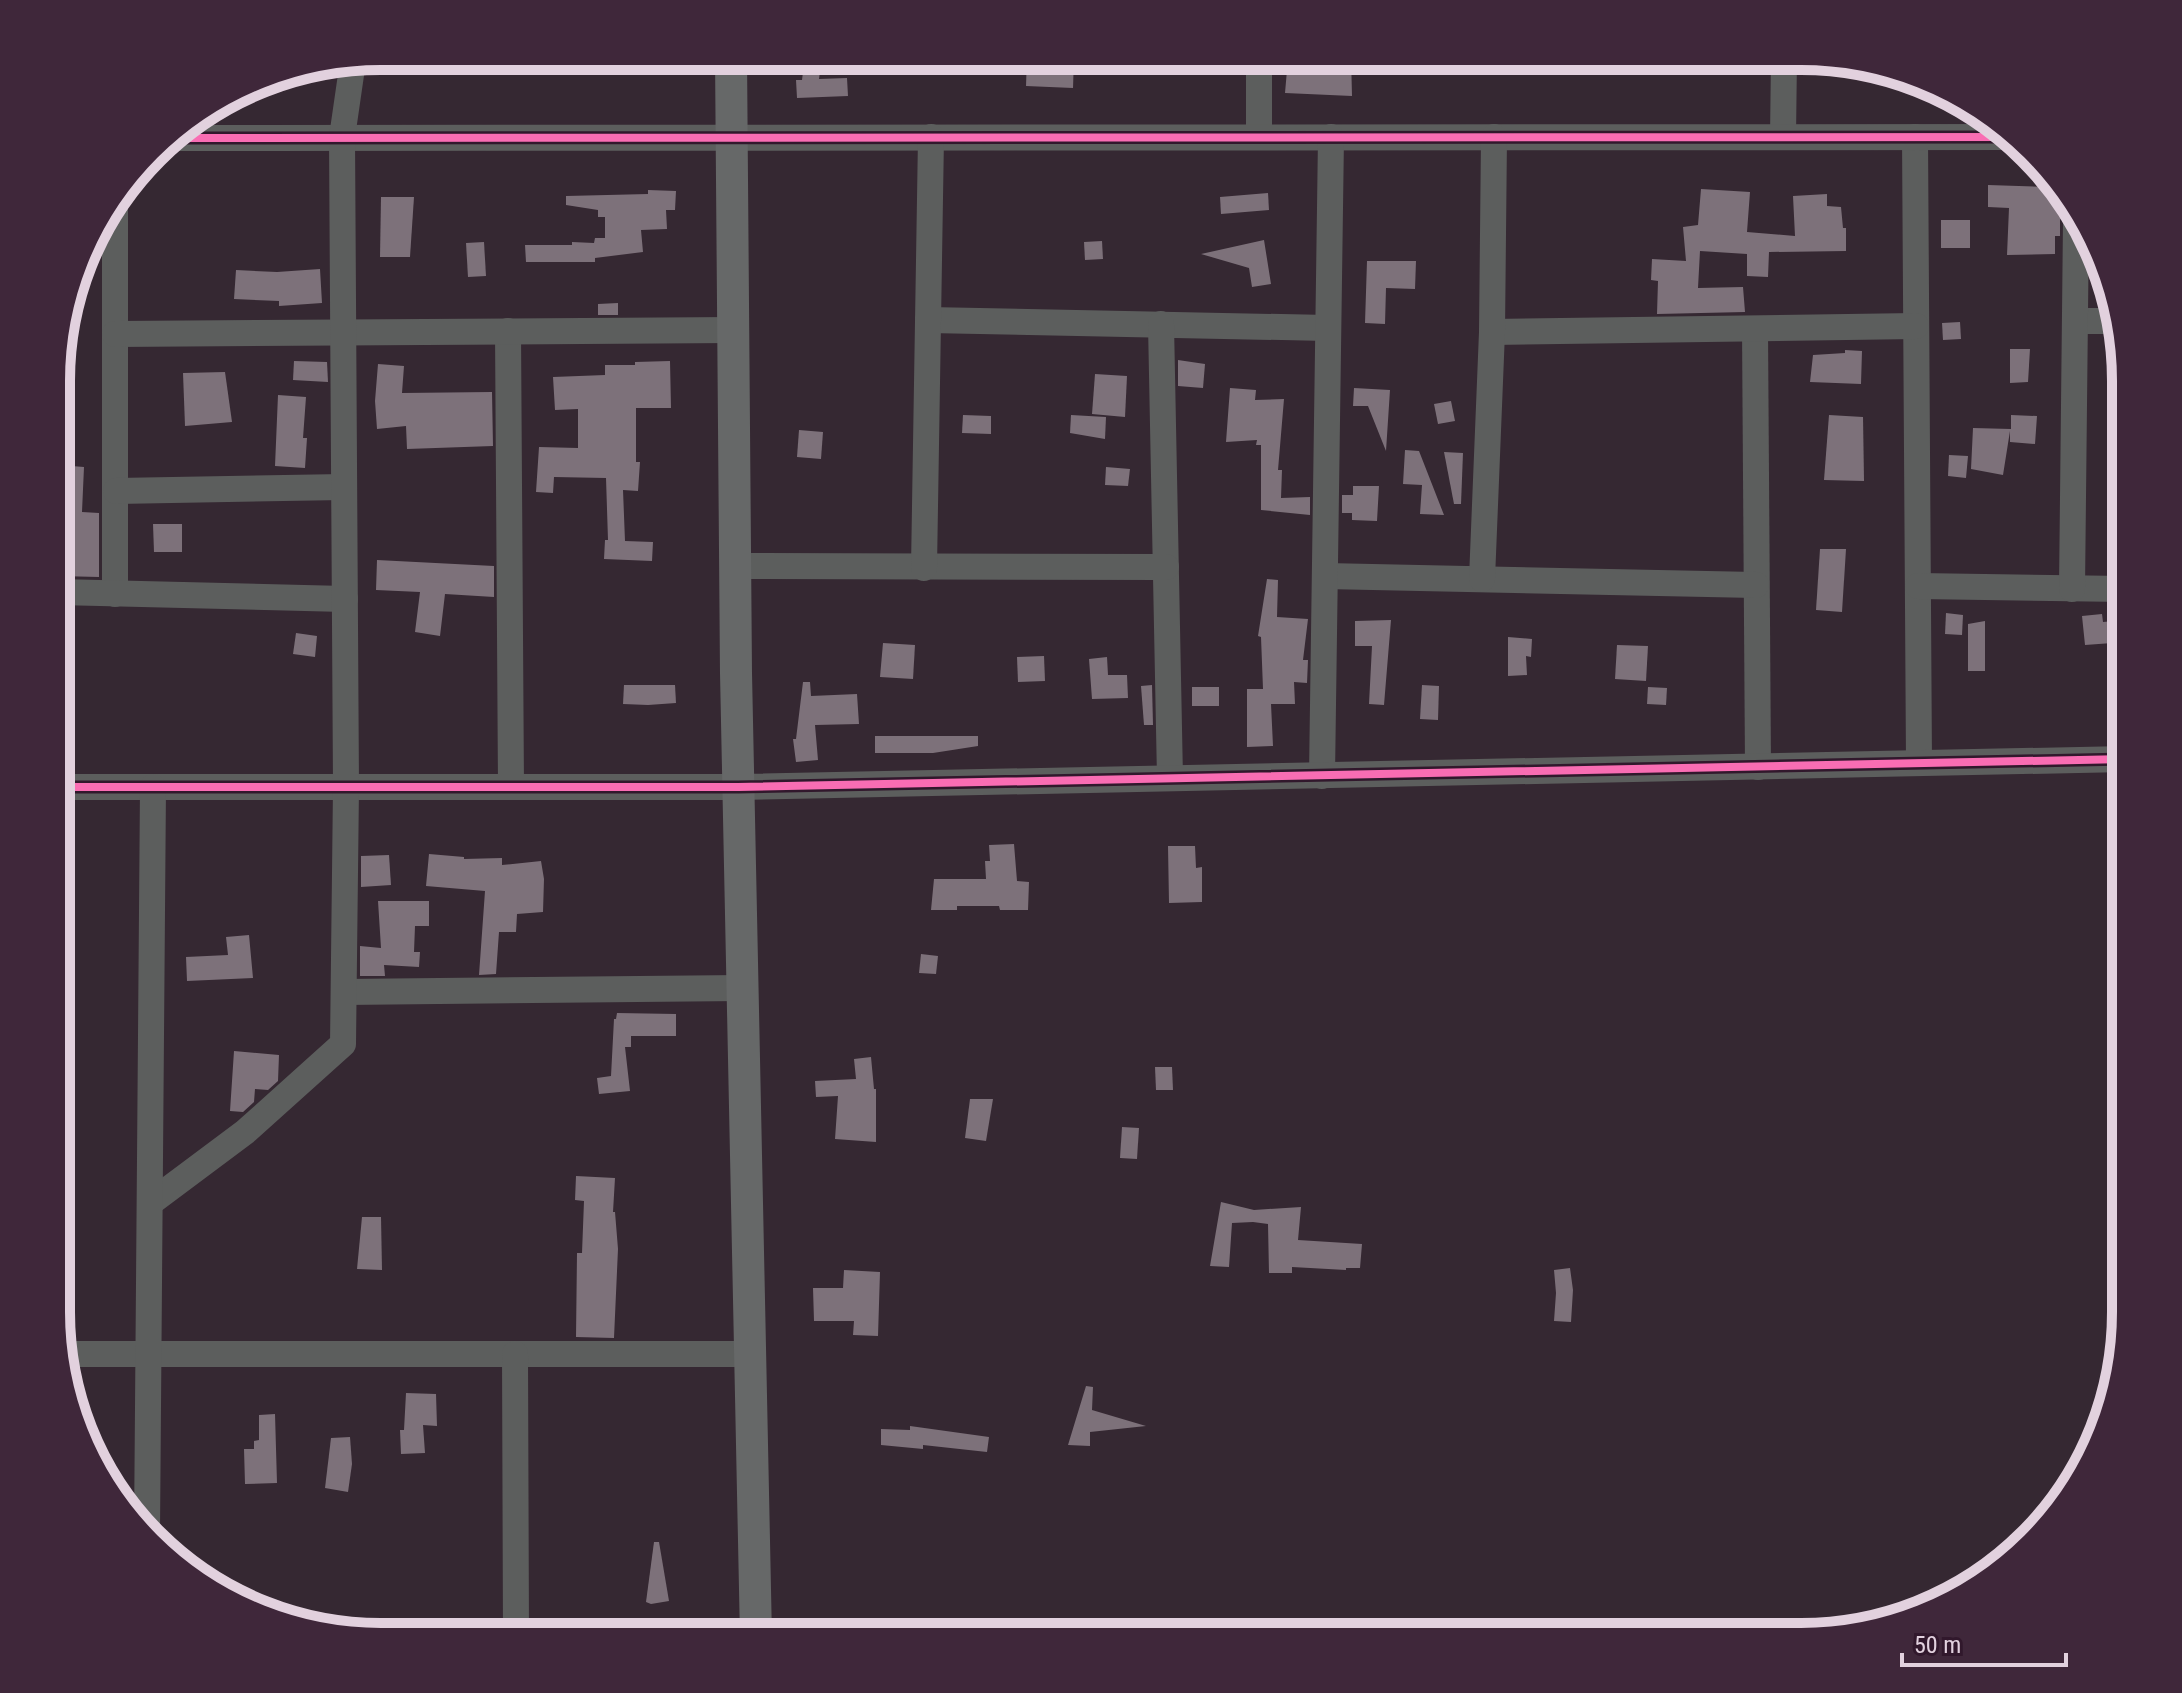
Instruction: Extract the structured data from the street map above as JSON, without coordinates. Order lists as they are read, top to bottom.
{
  "scale_bar": "50 m"
}
